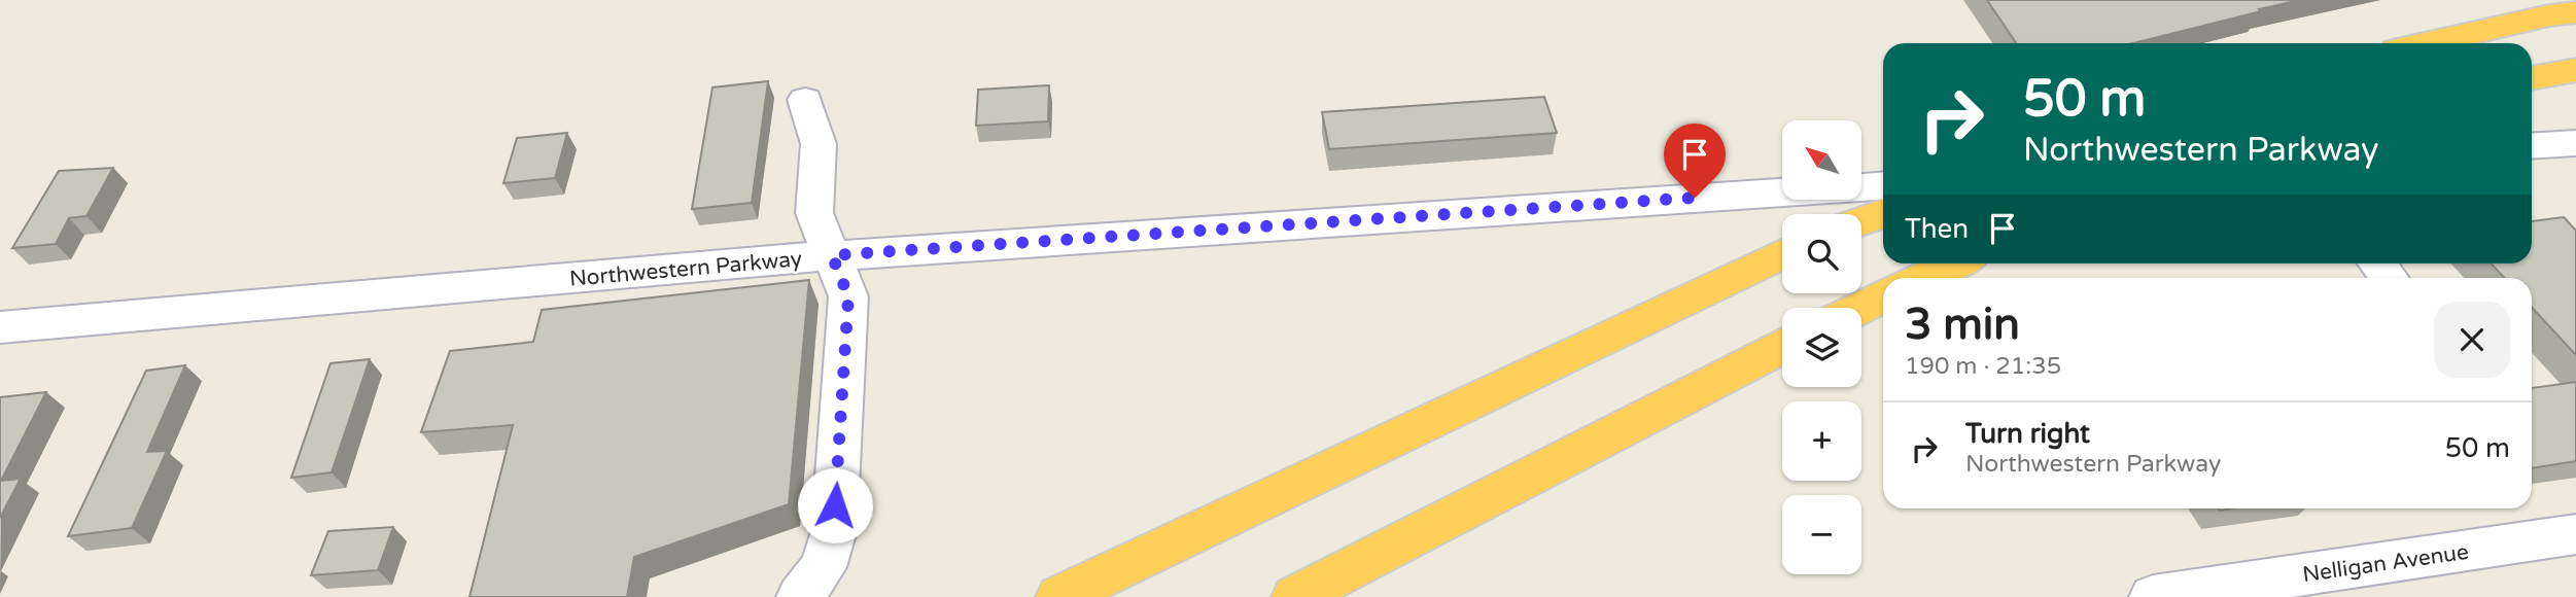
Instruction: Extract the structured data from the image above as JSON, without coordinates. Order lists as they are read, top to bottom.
{
  "streets": {
    "street": ["Northwestern Parkway", "Nelligan Avenue"]
  },
  "north": "top left",
  "page": {
    "turn": ["50 m", "Northwestern Parkway"],
    "map_buttons": ["+", "−"],
    "then": "Then",
    "heading": ["3 min", "190 m · 21:35"],
    "list": [
      {
        "name": "Turn right",
        "note": "Northwestern Parkway",
        "value": "50 m"
      }
    ]
  }
}
